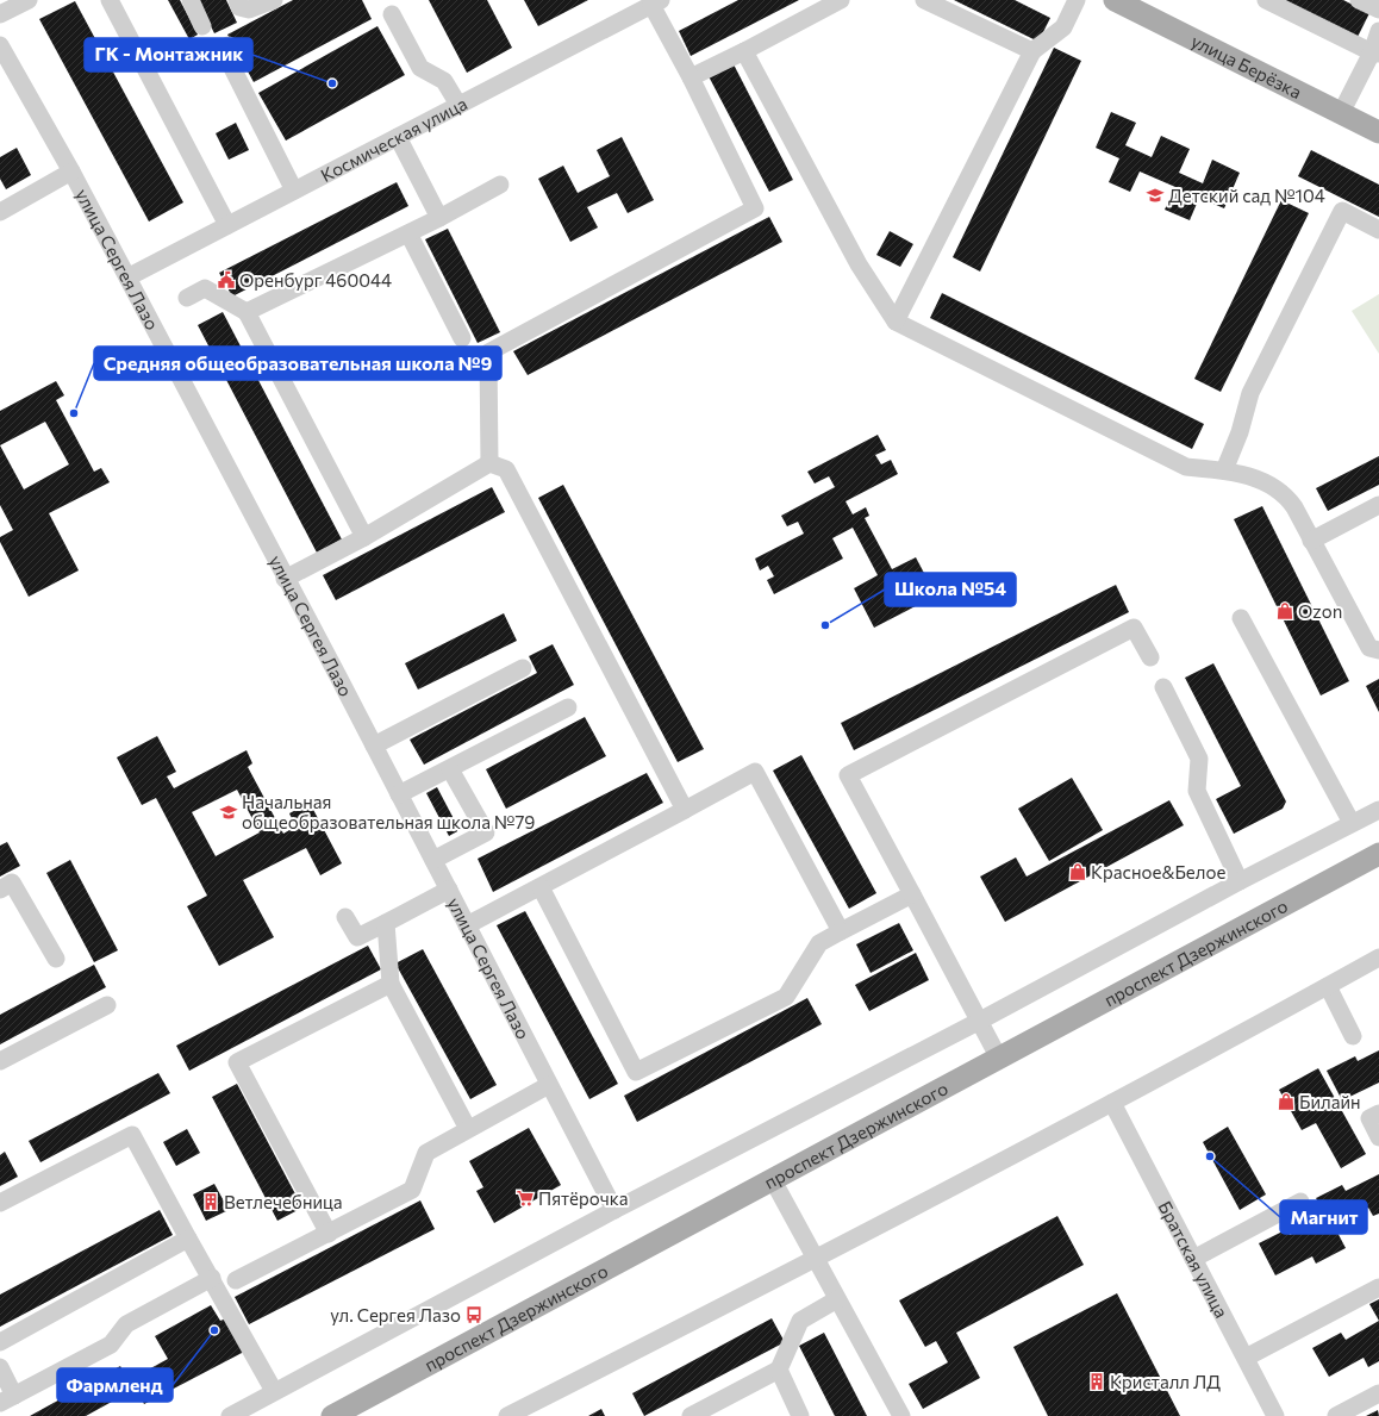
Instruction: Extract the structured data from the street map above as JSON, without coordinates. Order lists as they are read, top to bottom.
{
  "streets": {
    "main road": ["улица Берёзка", "проспект Дзержинского"],
    "street": ["Космическая улица", "улица Сергея Лазо", "Братская улица"]
  },
  "crossings": [
    ["Космическая улица", "улица Сергея Лазо"]
  ],
  "places": {
    "other": [
      "ГК - Монтажник",
      "Средняя общеобразовательная школа №9",
      "Школа №54",
      "Магнит",
      "Фармленд"
    ],
    "school or university": ["Детский сад №104", "Начальная общеобразовательная школа №79"],
    "public building": ["Оренбург 460044"],
    "shop": ["Ozon", "Красное&Белое", "Билайн"],
    "supermarket": ["Пятёрочка"],
    "building": ["Ветлечебница", "Кристалл ЛД"],
    "bus stop": ["ул. Сергея Лазо"]
  }
}
